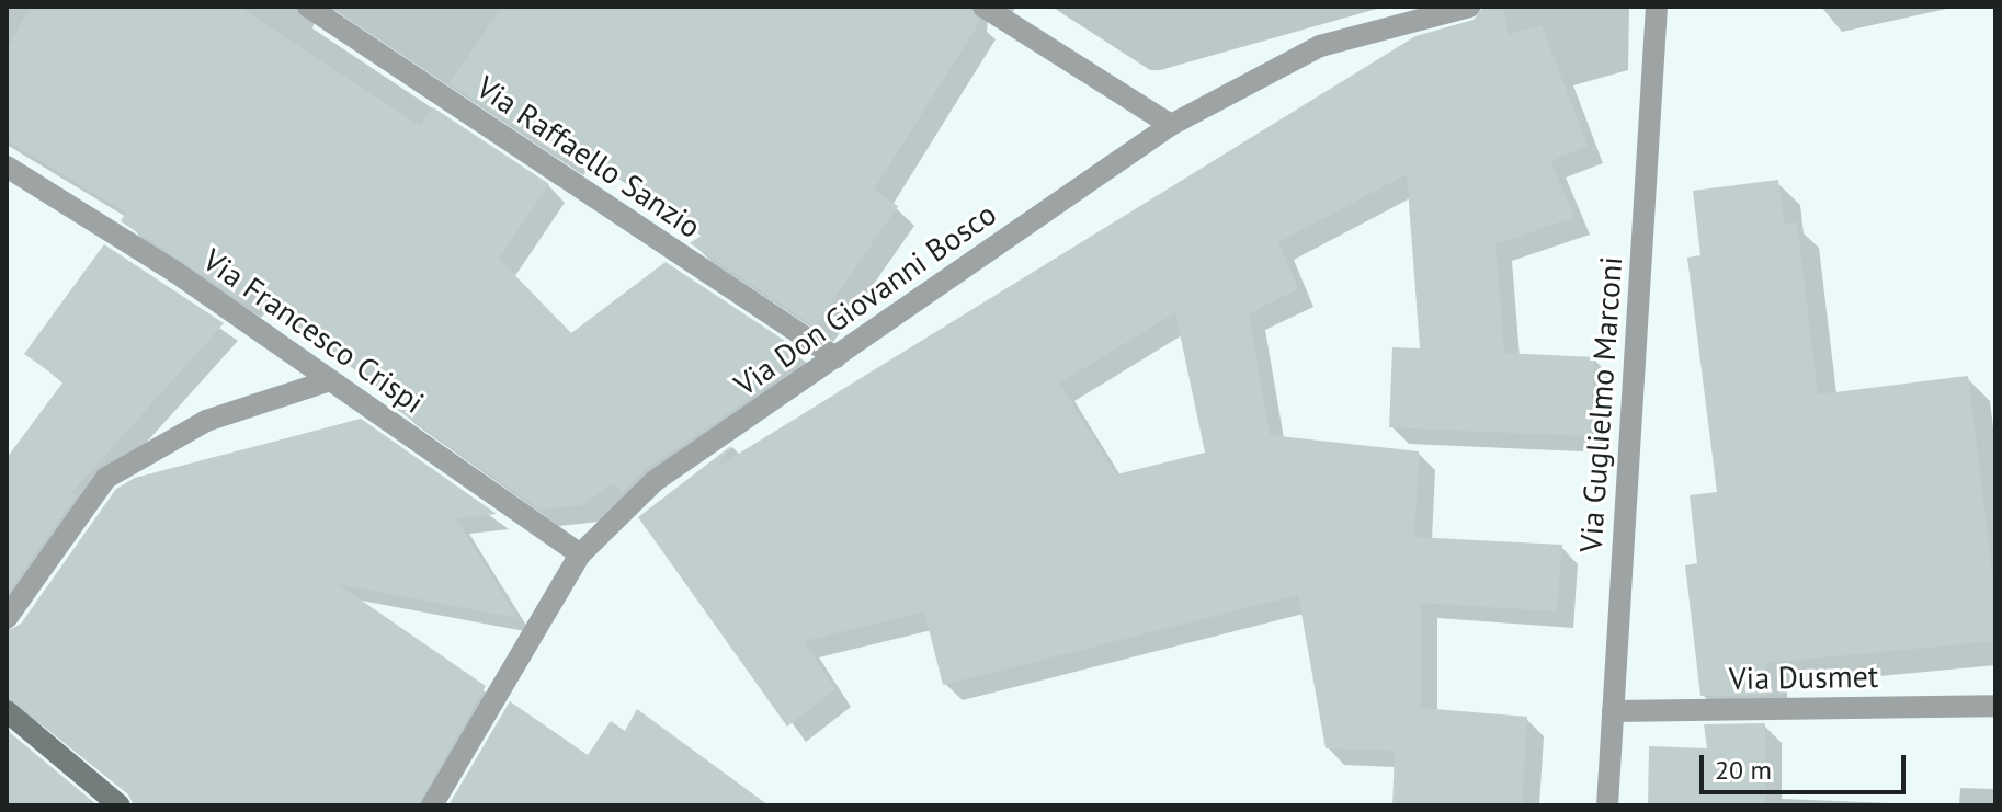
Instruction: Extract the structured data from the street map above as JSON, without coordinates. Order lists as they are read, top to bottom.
{
  "streets": {
    "street": [
      "Via Raffaello Sanzio",
      "Via Don Giovanni Bosco",
      "Via Francesco Crispi",
      "Via Guglielmo Marconi",
      "Via Dusmet"
    ]
  },
  "crossings": [
    ["Via Raffaello Sanzio", "Via Don Giovanni Bosco"],
    ["Via Don Giovanni Bosco", "Via Francesco Crispi"],
    ["Via Guglielmo Marconi", "Via Dusmet"]
  ],
  "scale_bar": "20 m"
}
